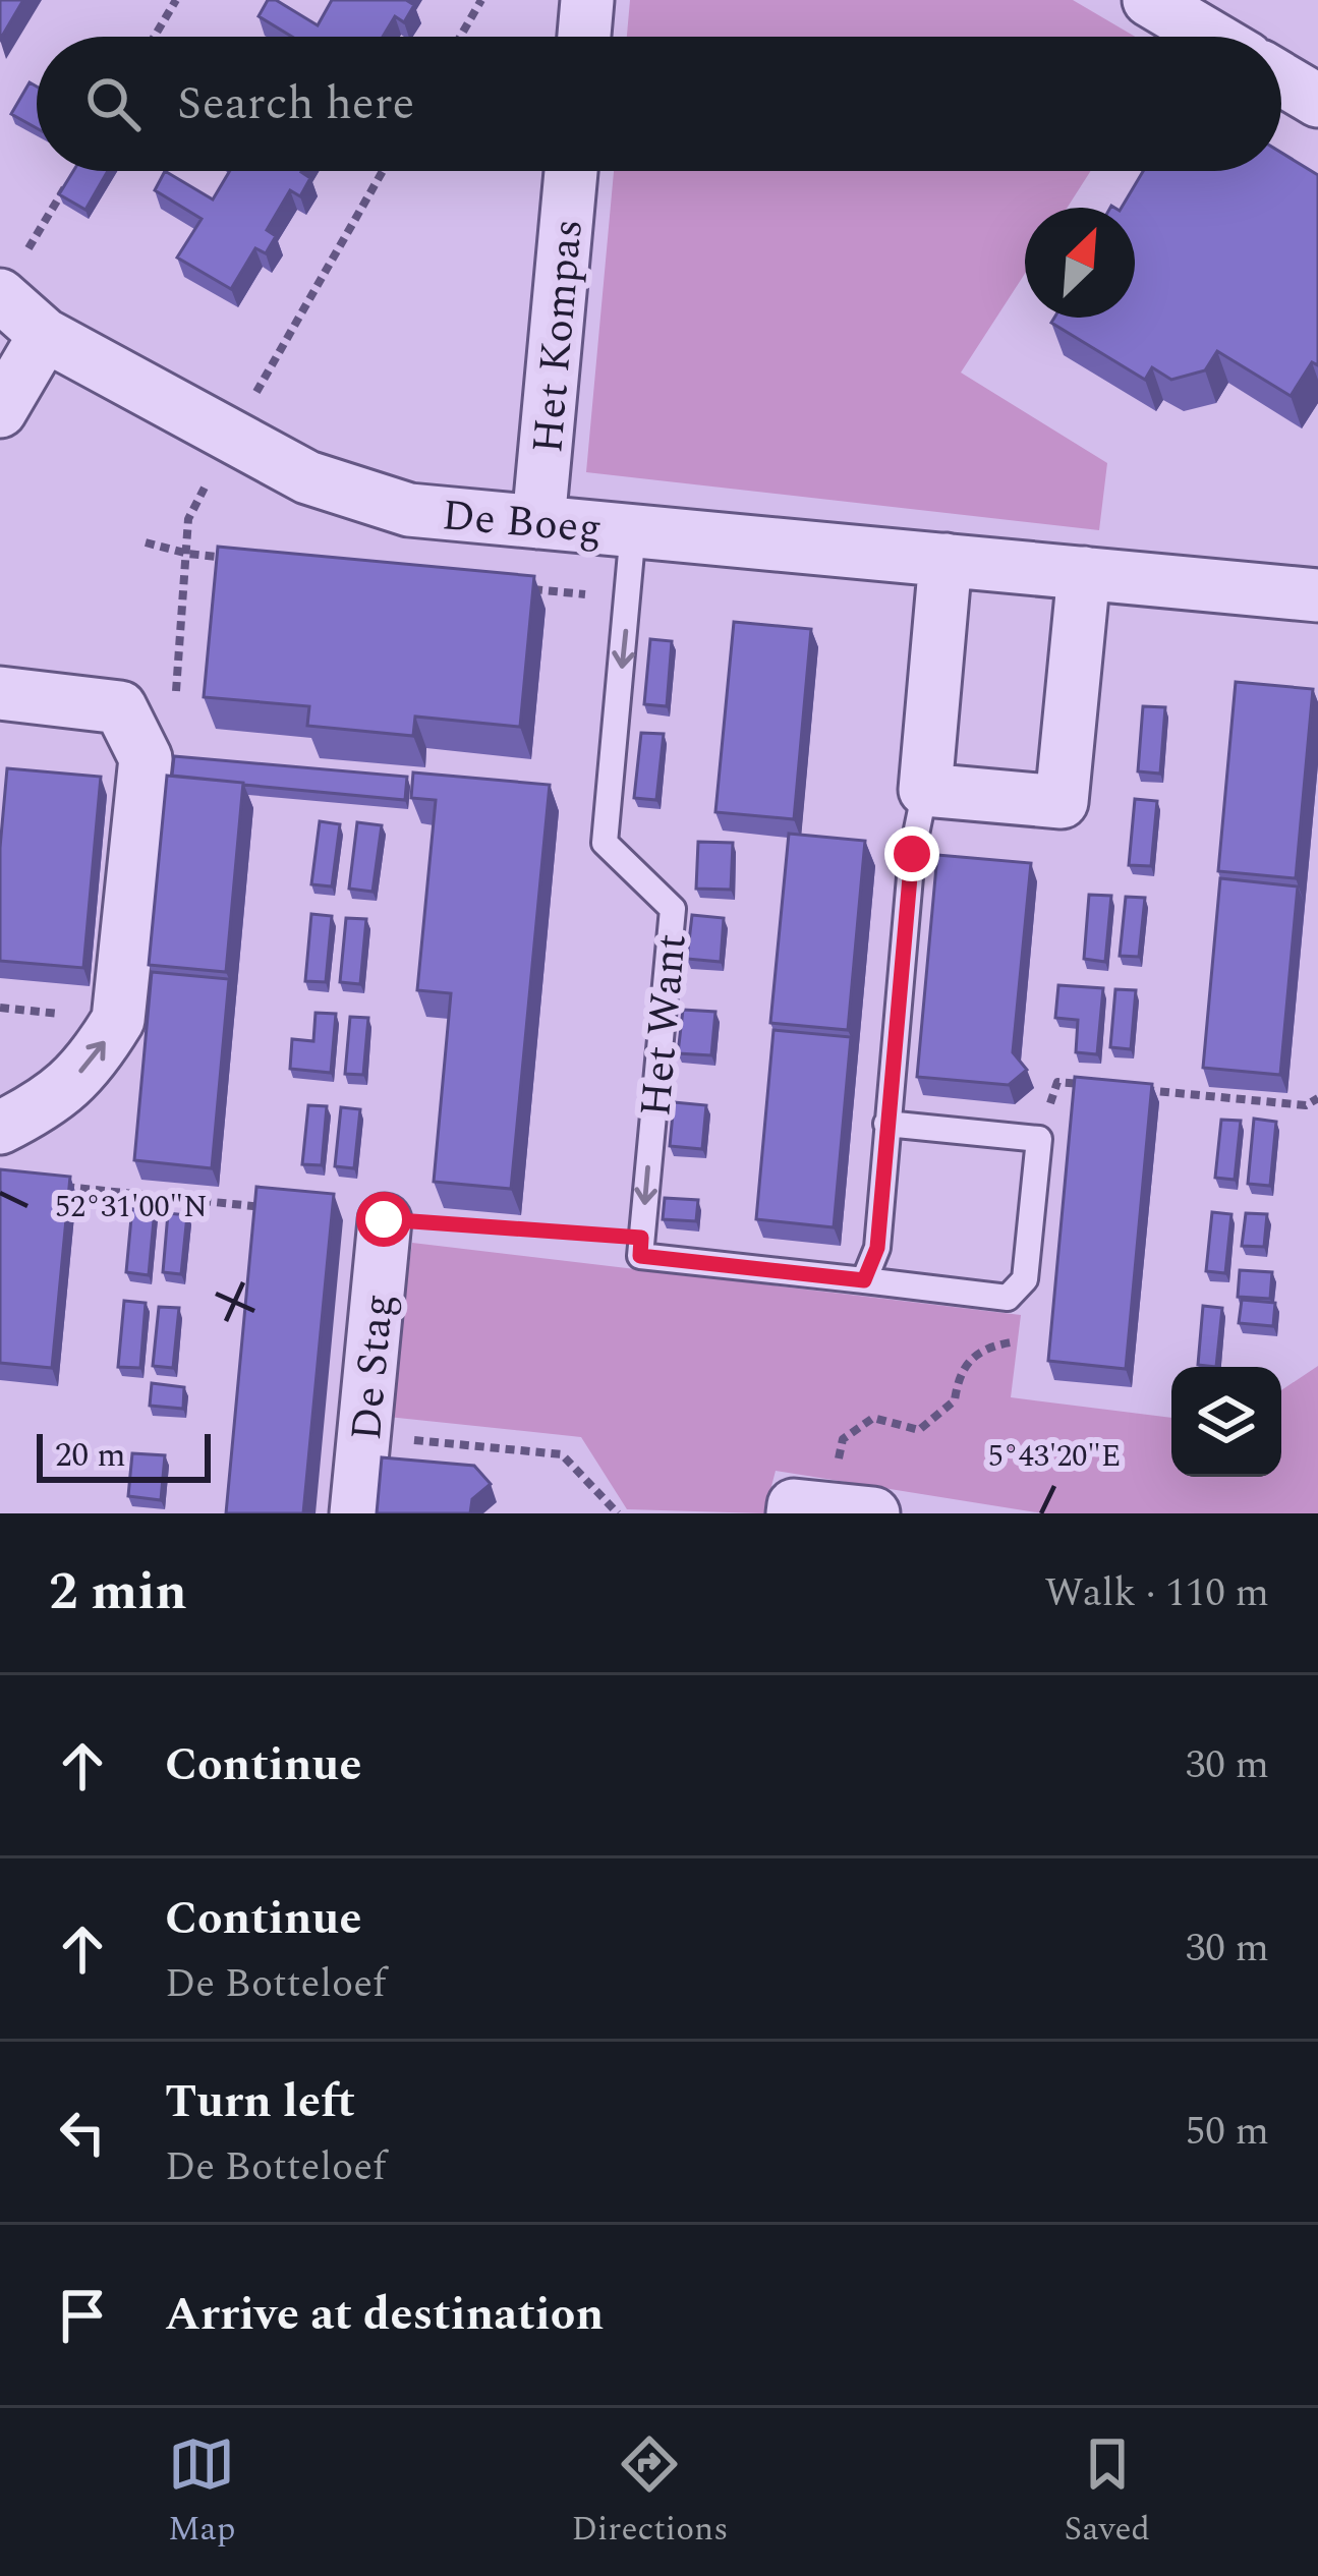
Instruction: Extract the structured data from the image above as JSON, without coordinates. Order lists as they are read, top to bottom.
{
  "streets": {
    "street": ["Het Kompas", "De Boeg", "De Stag"],
    "lane": ["Het Want"]
  },
  "crossings": [
    ["Het Kompas", "De Boeg"],
    ["De Boeg", "Het Want"]
  ],
  "one_way": ["Het Want"],
  "scale_bar": "20 m",
  "north": "top right",
  "page": {
    "search": "Search here",
    "scale": "20 m",
    "heading": ["2 min", "Walk · 110 m"],
    "list": [
      ["Continue", "30 m"],
      ["Continue", "De Botteloef", "30 m"],
      ["Turn left", "De Botteloef", "50 m"],
      "Arrive at destination"
    ],
    "nav": ["Map", "Directions", "Saved"]
  },
  "coordinates": ["52°31'00\"N", "5°43'20\"E"]
}
